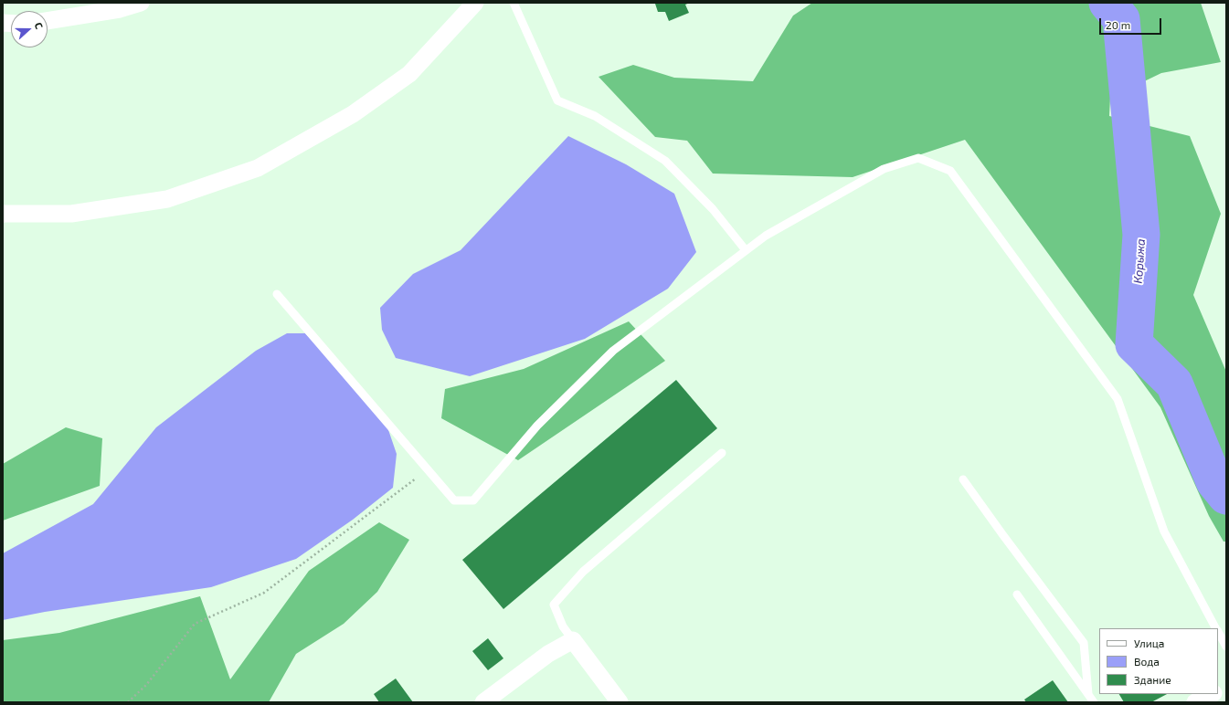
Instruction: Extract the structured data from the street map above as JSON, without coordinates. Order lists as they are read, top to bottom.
{
  "water": ["Корыжа"],
  "legend": ["Улица", "Вода", "Здание"],
  "scale_bar": "20 m",
  "north": "right"
}
